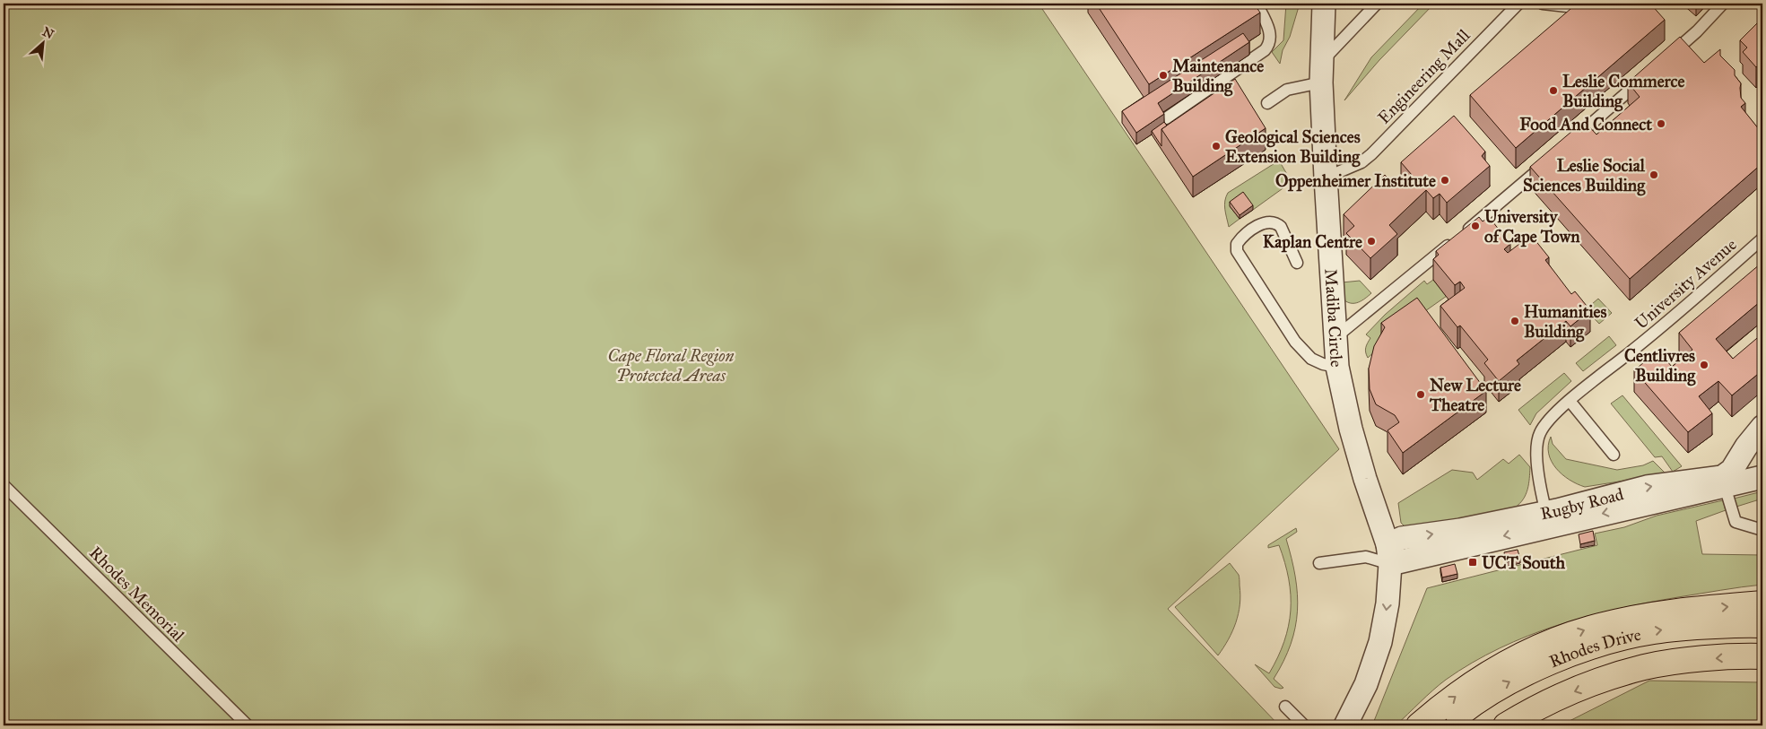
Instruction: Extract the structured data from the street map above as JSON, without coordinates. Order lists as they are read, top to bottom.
{
  "streets": {
    "highway": ["Rhodes Drive"],
    "street": ["Madiba Circle", "Rugby Road"],
    "lane": ["Engineering Mall", "University Avenue", "Rhodes Memorial"]
  },
  "crossings": [
    ["Engineering Mall", "Madiba Circle"],
    ["University Avenue", "Rugby Road"],
    ["Madiba Circle", "Rugby Road"]
  ],
  "parks": ["Cape Floral Region Protected Areas"],
  "places": {
    "other": [
      "Maintenance Building",
      "Leslie Commerce Building",
      "Food And Connect",
      "Geological Sciences Extension Building",
      "Leslie Social Sciences Building",
      "Oppenheimer Institute",
      "University of Cape Town",
      "Kaplan Centre",
      "Humanities Building",
      "Centlivres Building",
      "New Lecture Theatre"
    ],
    "transit": ["UCT South"]
  },
  "north": "top right"
}
